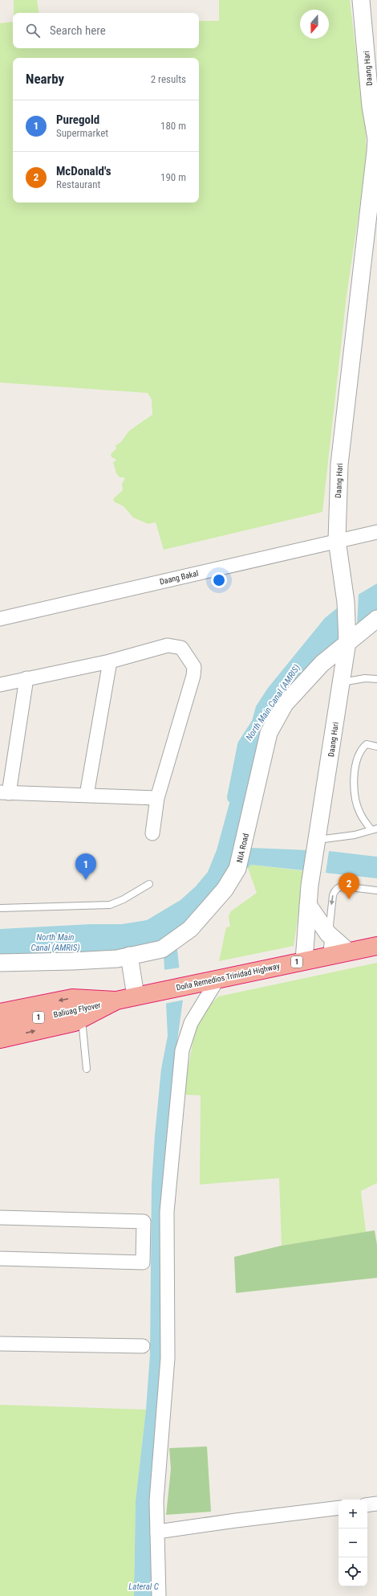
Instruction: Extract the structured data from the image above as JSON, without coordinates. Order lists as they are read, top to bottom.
{
  "streets": {
    "highway": ["1", "Doña Remedios Trinidad Highway", "Baliuag Flyover"],
    "street": ["Daang Hari", "Daang Bakal", "NIA Road"]
  },
  "crossings": [
    ["Daang Hari", "Daang Bakal"],
    ["Daang Hari", "NIA Road"],
    ["Daang Hari", "Doña Remedios Trinidad Highway"],
    ["1", "Baliuag Flyover"],
    ["Doña Remedios Trinidad Highway", "Baliuag Flyover"]
  ],
  "water": ["North Main Canal (AMRIS)", "Lateral C"],
  "north": "bottom",
  "page": {
    "search": "Search here",
    "heading": ["Nearby", "2 results"],
    "list": [
      {
        "mark": "1",
        "name": "Puregold",
        "note": "Supermarket",
        "value": "180 m"
      },
      {
        "mark": "2",
        "name": "McDonald's",
        "note": "Restaurant",
        "value": "190 m"
      }
    ],
    "pins": ["1", "2"],
    "map_buttons": ["+", "−"]
  }
}
